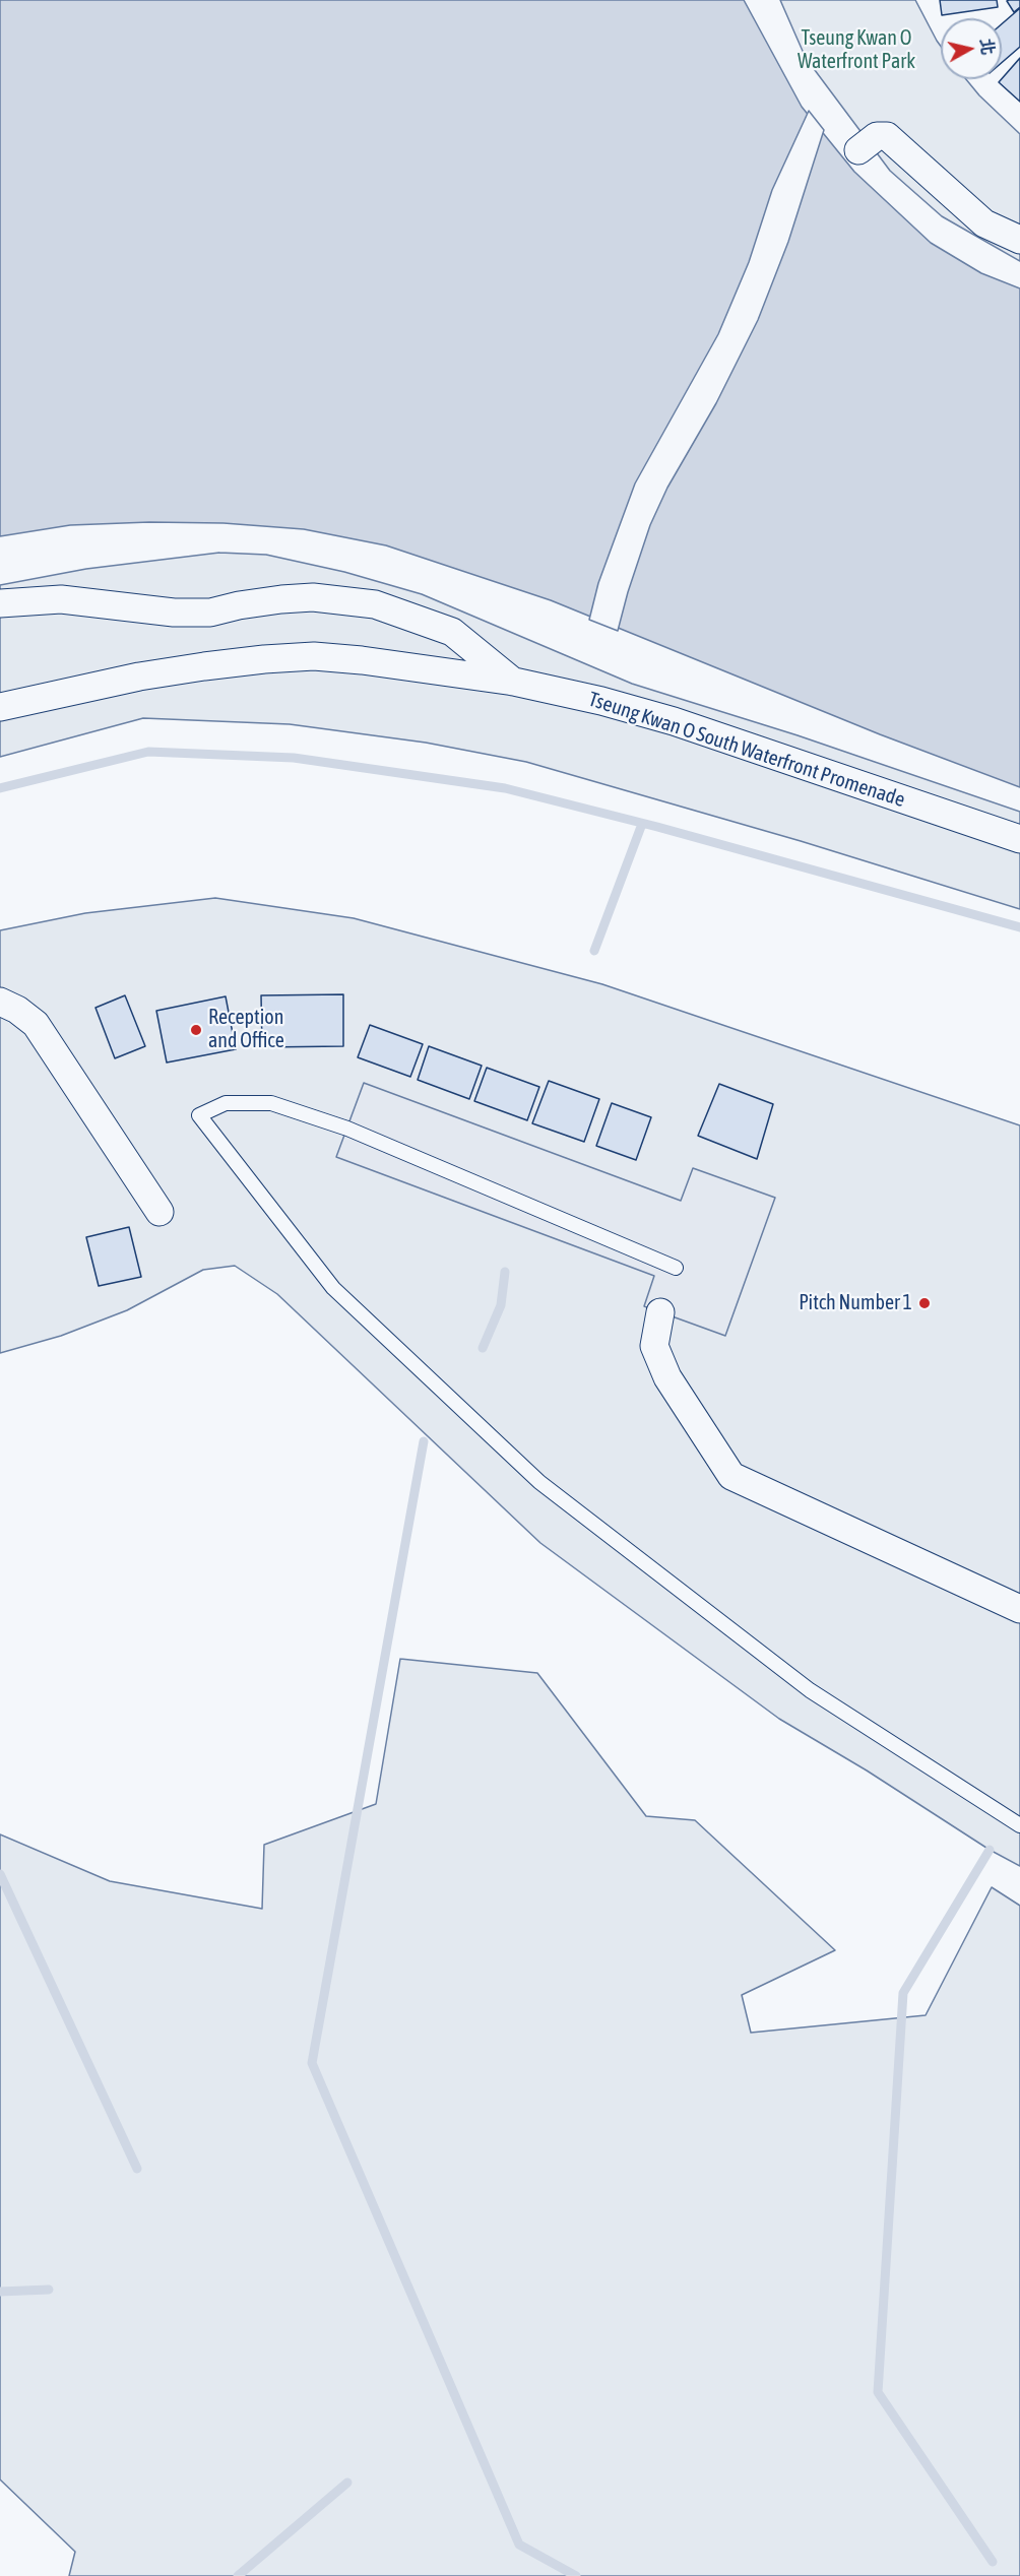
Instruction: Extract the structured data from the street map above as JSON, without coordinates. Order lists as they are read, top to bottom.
{
  "streets": {
    "street": ["Tseung Kwan O South Waterfront Promenade"]
  },
  "parks": ["Tseung Kwan O Waterfront Park"],
  "places": ["Reception and Office", "Pitch Number 1"],
  "north": "right"
}
